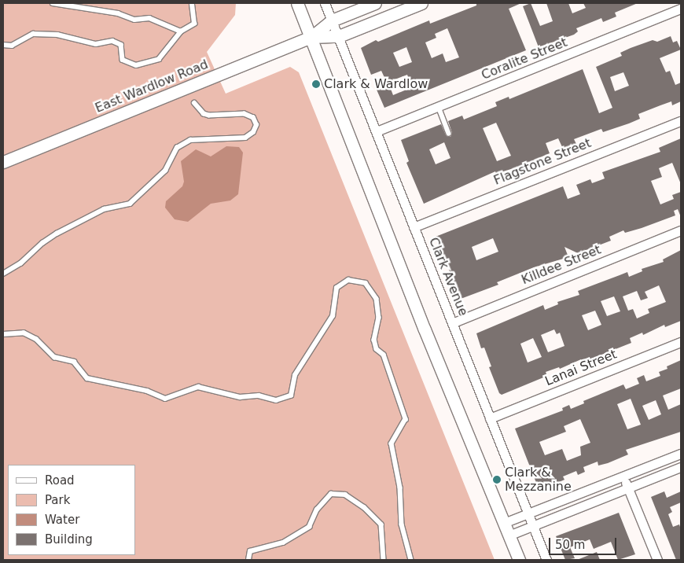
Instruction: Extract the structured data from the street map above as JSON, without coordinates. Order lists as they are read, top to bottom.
{
  "streets": {
    "main road": ["East Wardlow Road"],
    "street": [
      "Coralite Street",
      "Flagstone Street",
      "Killdee Street",
      "Clark Avenue",
      "Lanai Street"
    ]
  },
  "crossings": [
    ["Coralite Street", "Clark Avenue"],
    ["East Wardlow Road", "Clark Avenue"],
    ["Flagstone Street", "Clark Avenue"],
    ["Killdee Street", "Clark Avenue"],
    ["Clark Avenue", "Lanai Street"]
  ],
  "places": ["Clark & Wardlow", "Clark & Mezzanine"],
  "legend": [
    "Road",
    "Park",
    "Water",
    "Building"
  ],
  "scale_bar": "50 m"
}
